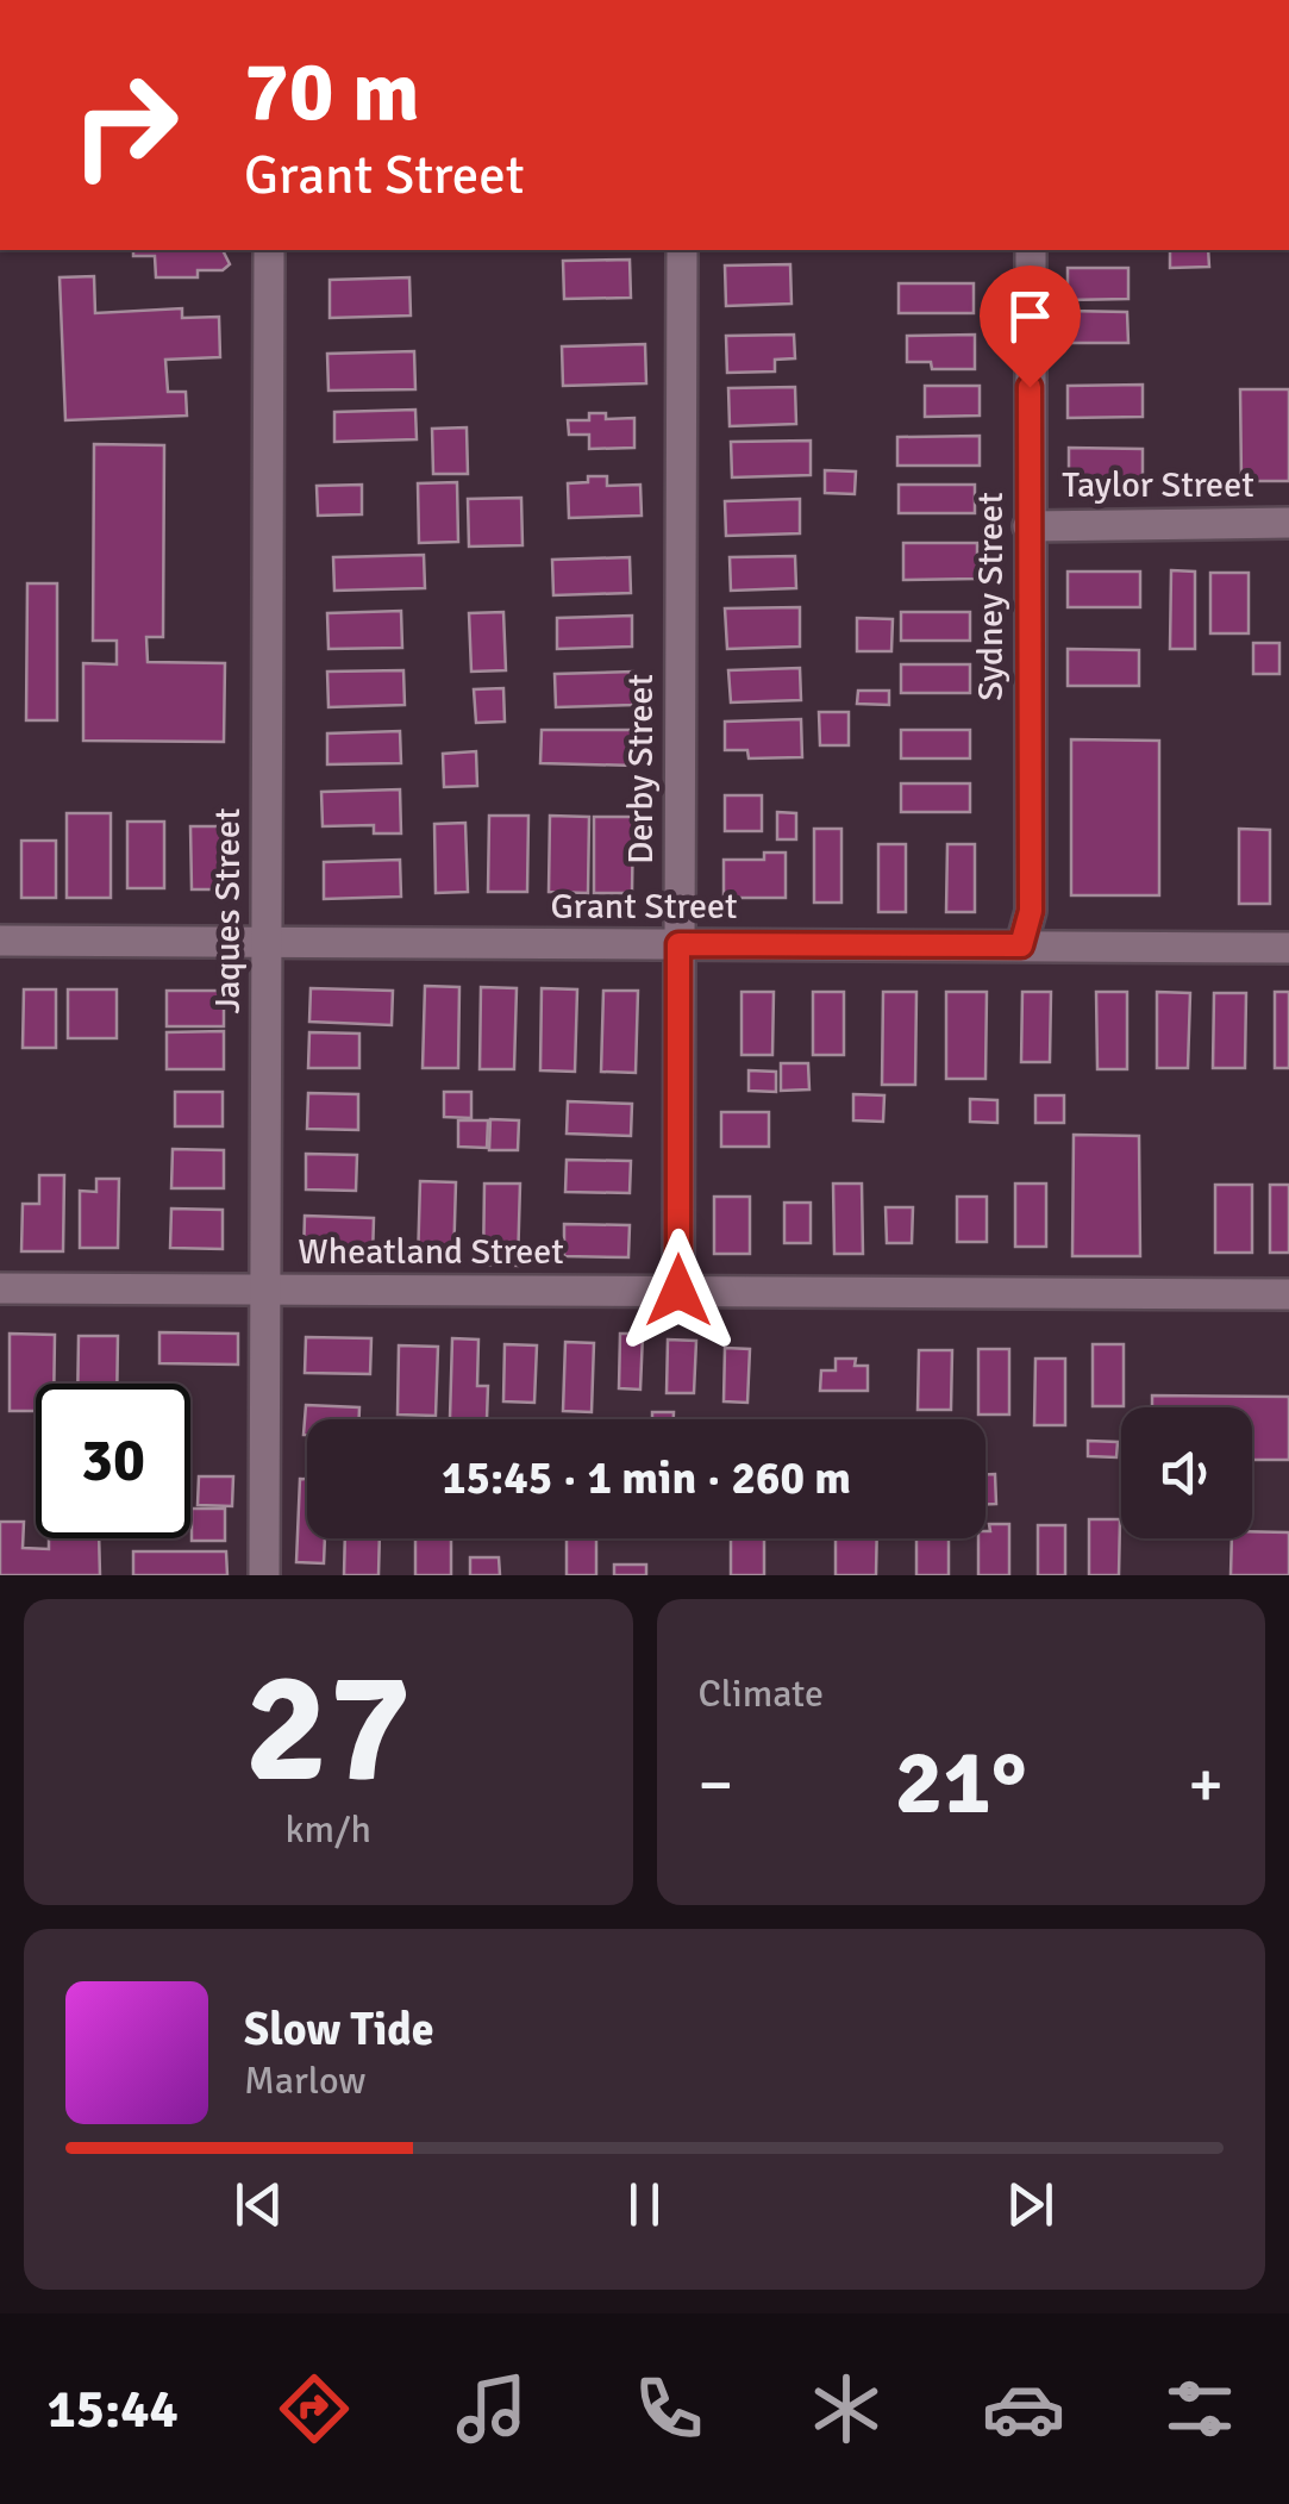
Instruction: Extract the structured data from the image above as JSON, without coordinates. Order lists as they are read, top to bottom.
{
  "streets": {
    "street": [
      "Taylor Street",
      "Sydney Street",
      "Derby Street",
      "Grant Street",
      "Jaques Street",
      "Wheatland Street"
    ]
  },
  "crossings": [
    ["Taylor Street", "Sydney Street"],
    ["Sydney Street", "Grant Street"],
    ["Derby Street", "Grant Street"],
    ["Derby Street", "Wheatland Street"],
    ["Grant Street", "Jaques Street"],
    ["Jaques Street", "Wheatland Street"]
  ],
  "page": {
    "turn": ["70 m", "Grant Street"],
    "limit": "30",
    "trip": "15:45 · 1 min · 260 m",
    "tile": [
      ["27", "km/h"],
      "Climate"
    ],
    "heat": ["−", "21°", "+"],
    "song": ["Slow Tide", "Marlow"],
    "tabs": "15:44"
  }
}
